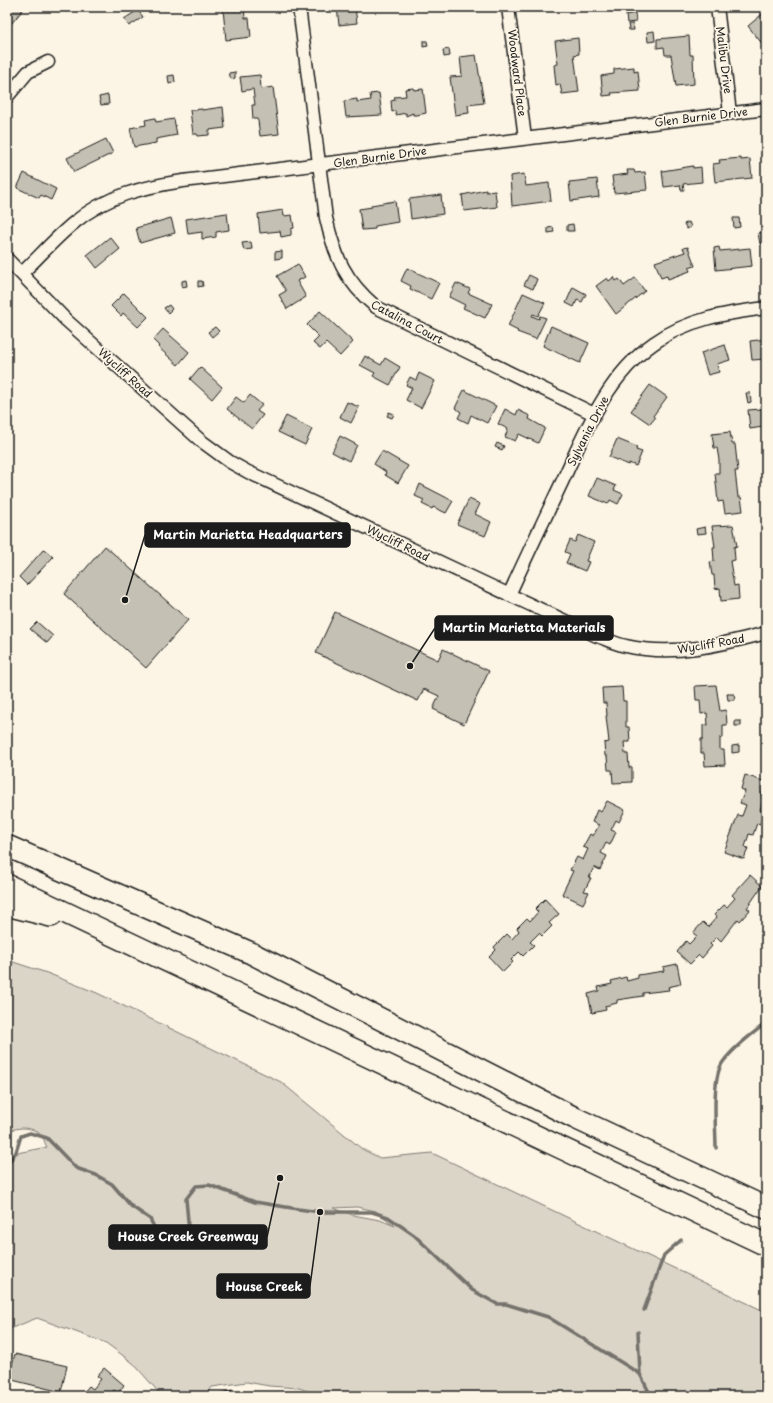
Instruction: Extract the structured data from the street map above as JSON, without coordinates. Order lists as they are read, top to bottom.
{
  "streets": {
    "street": [
      "Malibu Drive",
      "Woodward Place",
      "Glen Burnie Drive",
      "Catalina Court",
      "Wycliff Road",
      "Sylvania Drive"
    ]
  },
  "crossings": [
    ["Malibu Drive", "Glen Burnie Drive"],
    ["Woodward Place", "Glen Burnie Drive"],
    ["Glen Burnie Drive", "Catalina Court"],
    ["Glen Burnie Drive", "Wycliff Road"],
    ["Catalina Court", "Sylvania Drive"],
    ["Wycliff Road", "Sylvania Drive"]
  ],
  "places": [
    "Martin Marietta Headquarters",
    "Martin Marietta Materials",
    "House Creek Greenway",
    "House Creek"
  ]
}
